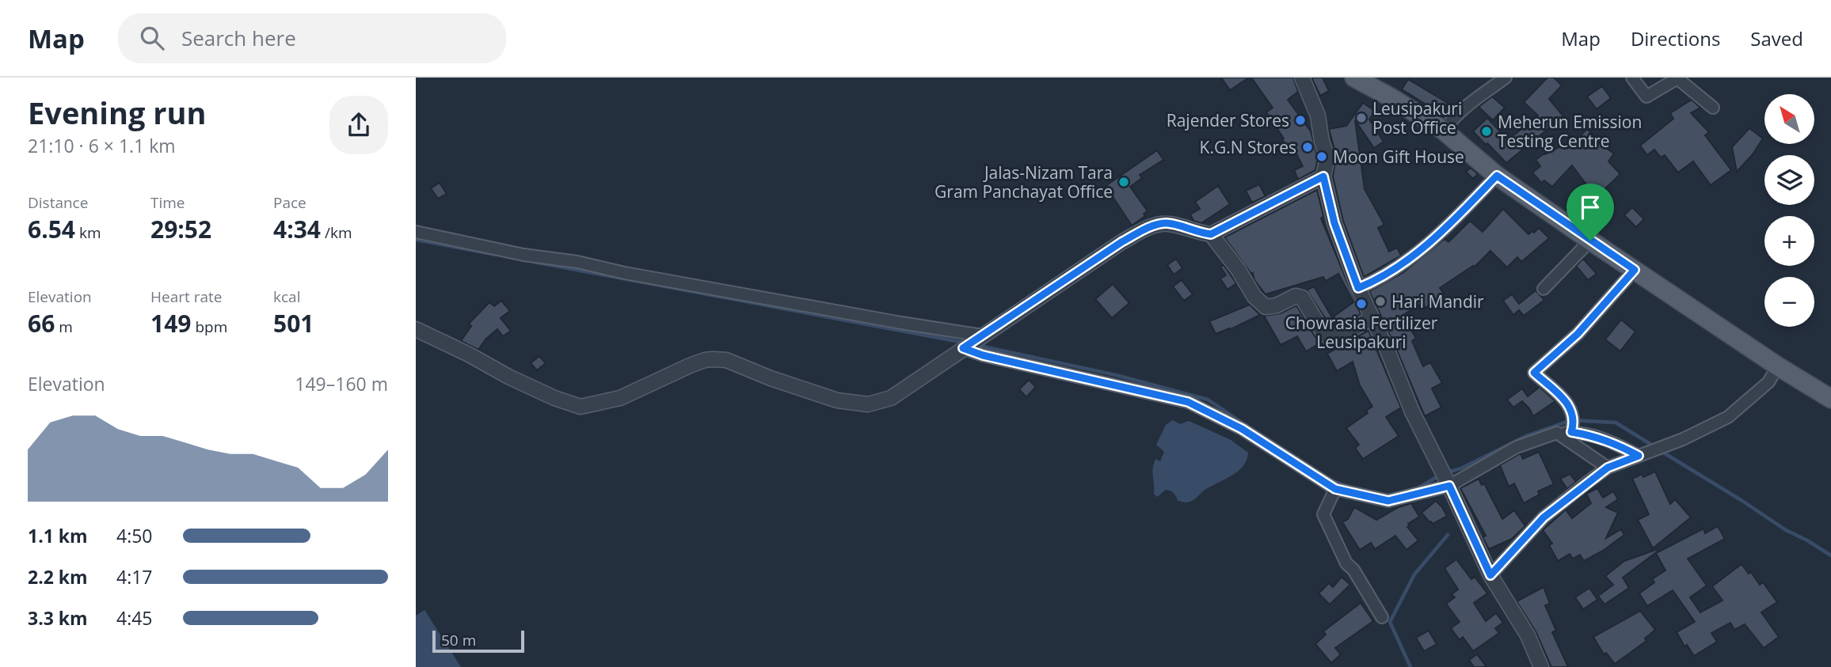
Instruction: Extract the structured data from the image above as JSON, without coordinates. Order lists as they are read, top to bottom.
{
  "places": [
    "Leusipakuri Post Office",
    "Rajender Stores",
    "Meherun Emission Testing Centre",
    "K.G.N Stores",
    "Moon Gift House",
    "Jalas-Nizam Tara Gram Panchayat Office",
    "Hari Mandir",
    "Chowrasia Fertilizer Leusipakuri"
  ],
  "scale_bar": "50 m",
  "north": "top left",
  "page": {
    "header": "Map",
    "search": "Search here",
    "nav": ["Map", "Directions", "Saved"],
    "heading": ["Evening run", "21:10 · 6 × 1.1 km"],
    "map_buttons": ["+", "−"],
    "stats": [
      ["Distance", "6.54 km"],
      ["Time", "29:52"],
      ["Pace", "4:34 /km"],
      ["Elevation", "66 m"],
      ["Heart rate", "149 bpm"],
      ["kcal", "501"]
    ],
    "chart": ["Elevation", "149–160 m"],
    "list": [
      {
        "name": "1.1 km",
        "note": "4:50"
      },
      {
        "name": "2.2 km",
        "note": "4:17"
      },
      {
        "name": "3.3 km",
        "note": "4:45"
      }
    ],
    "scale": "50 m"
  }
}
